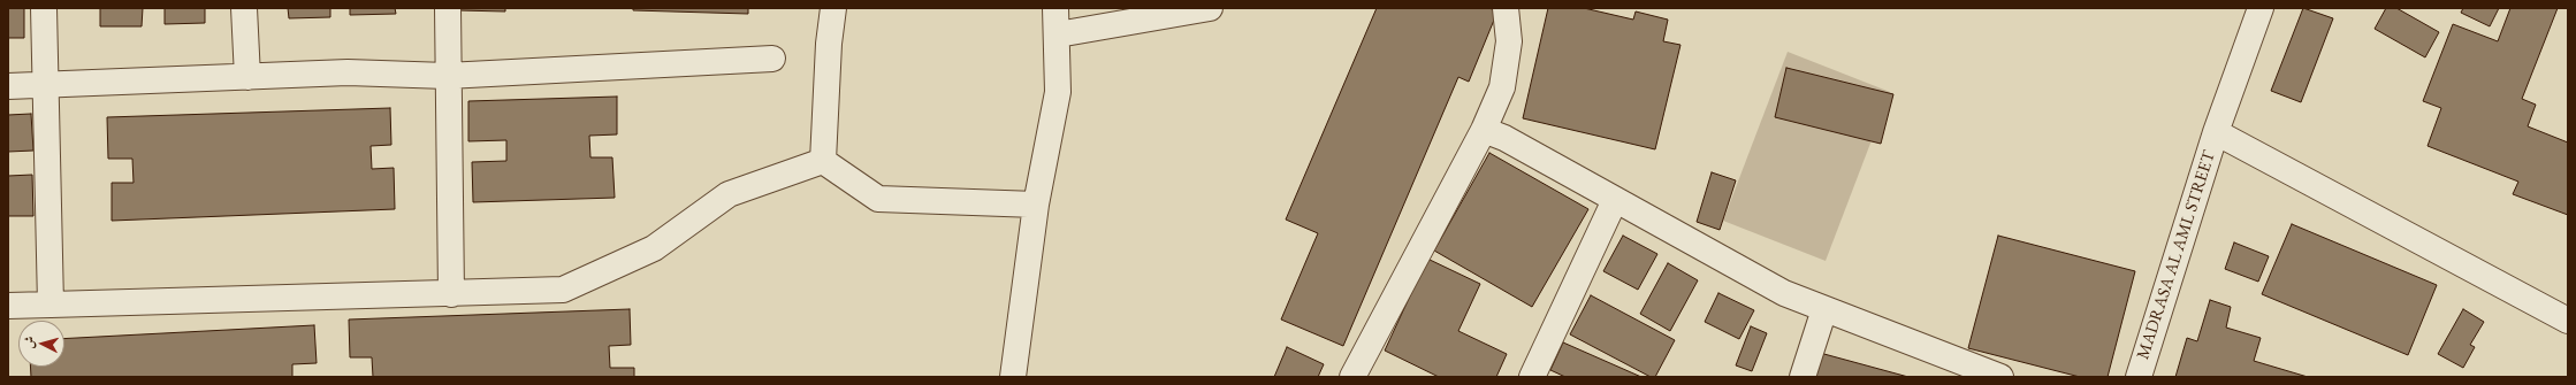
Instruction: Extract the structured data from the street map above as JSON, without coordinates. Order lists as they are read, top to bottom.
{
  "streets": {
    "street": ["MADRASA AL AML STREET"]
  },
  "north": "left"
}
